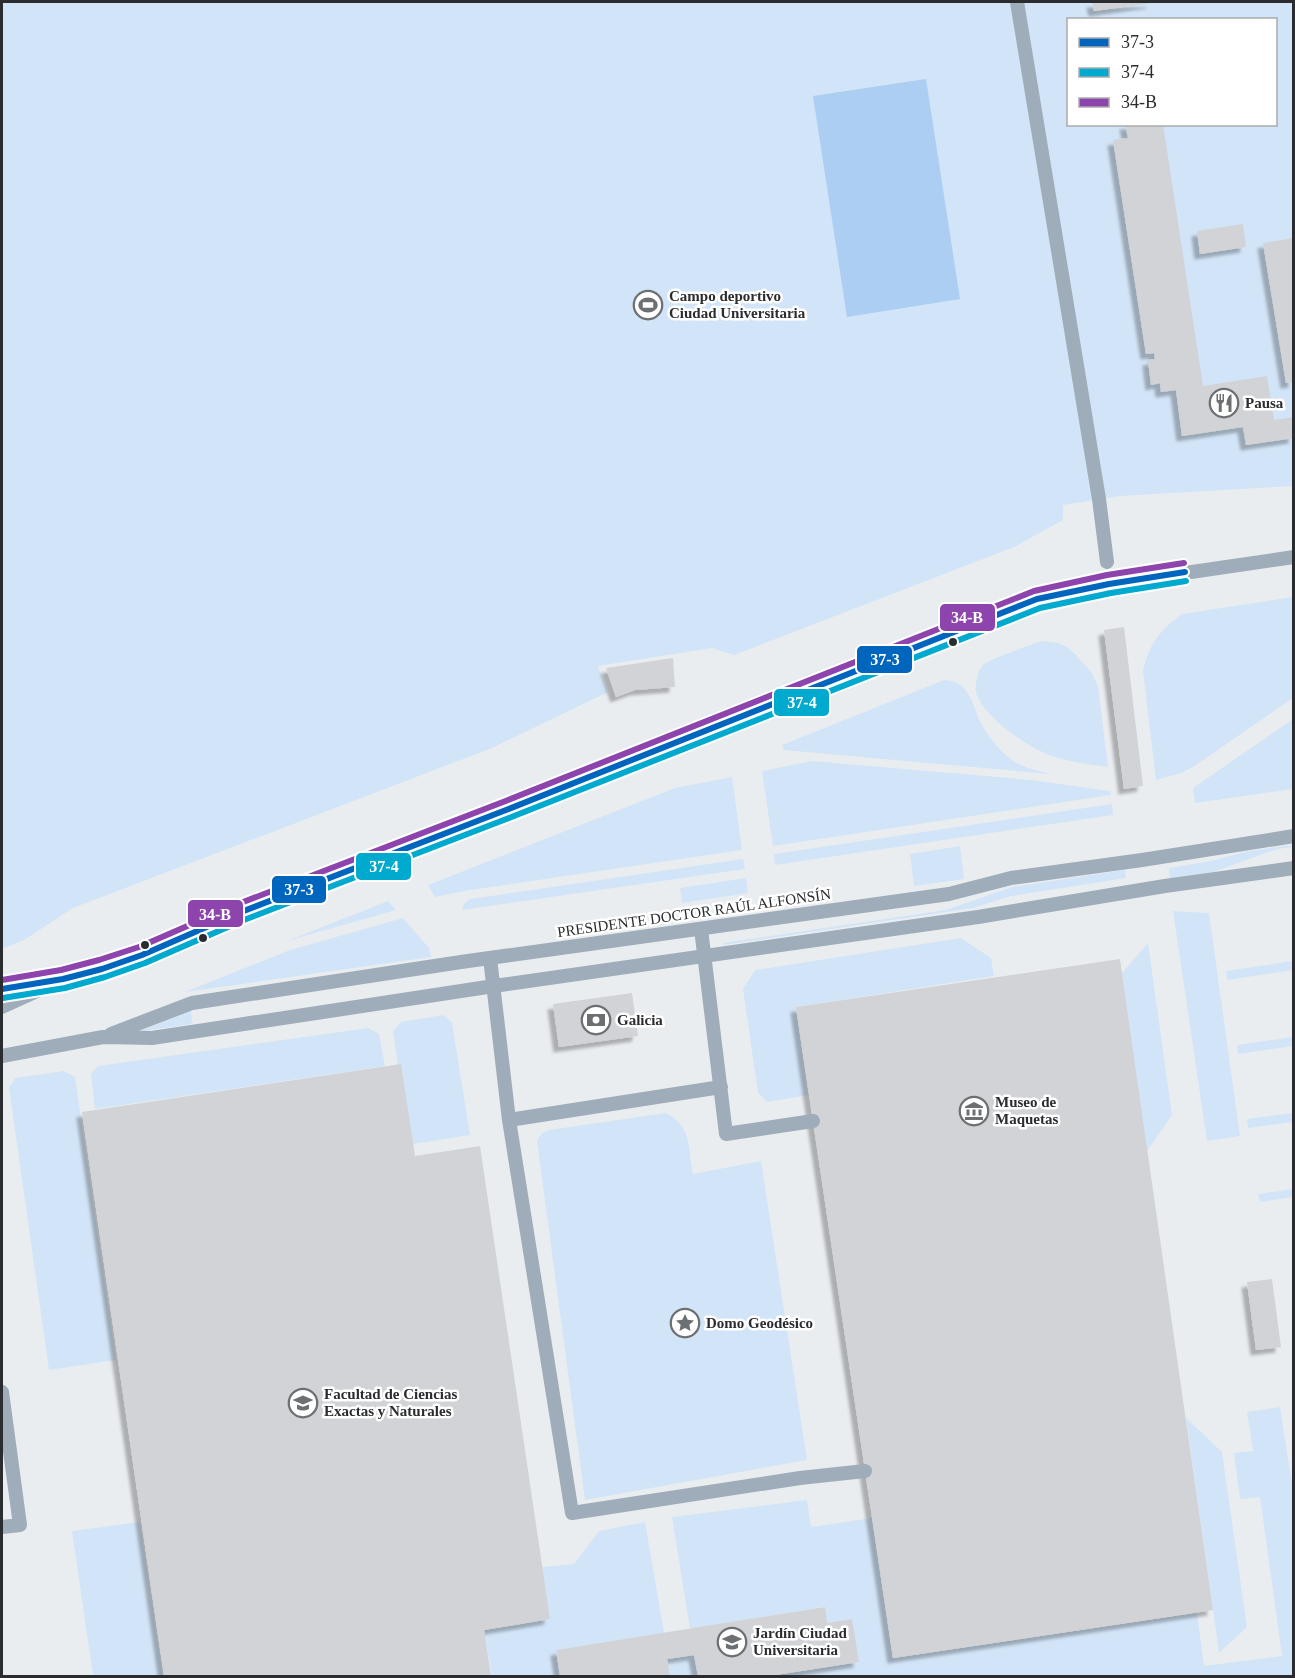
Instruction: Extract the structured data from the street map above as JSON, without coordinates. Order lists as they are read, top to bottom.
{
  "streets": {
    "lane": ["PRESIDENTE DOCTOR RAÚL ALFONSÍN"]
  },
  "places": {
    "sports": ["Campo deportivo Ciudad Universitaria"],
    "restaurant": ["Pausa"],
    "bank": ["Galicia"],
    "museum": ["Museo de Maquetas"],
    "place": ["Domo Geodésico"],
    "school or university": ["Facultad de Ciencias Exactas y Naturales", "Jardín Ciudad Universitaria"]
  },
  "lines": ["transit line 34-B", "transit line 37-3", "transit line 37-4"],
  "legend": ["37-3", "37-4", "34-B"]
}
